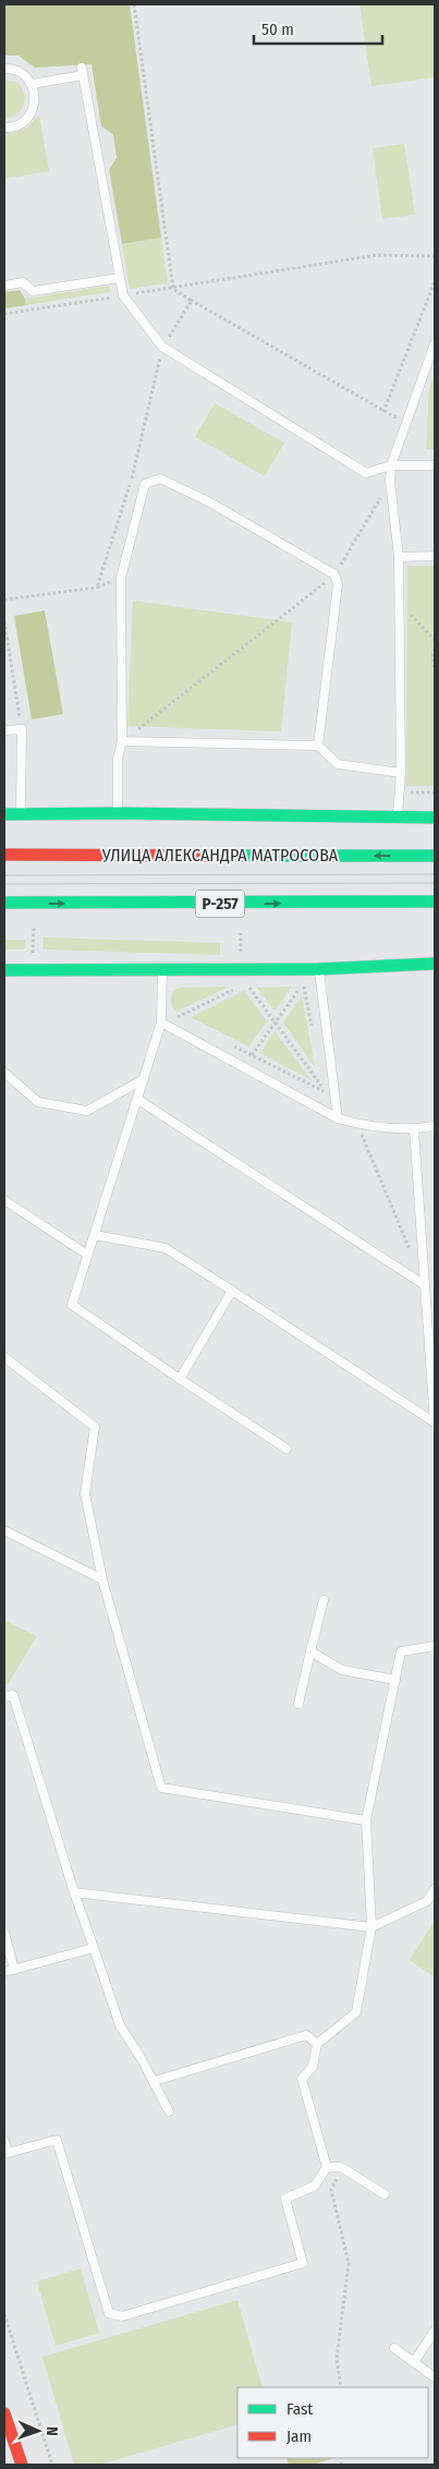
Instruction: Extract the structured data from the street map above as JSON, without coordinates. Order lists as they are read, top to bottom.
{
  "streets": {
    "main road": ["УЛИЦА АЛЕКСАНДРА МАТРОСОВА", "Р-257"]
  },
  "legend": ["Fast", "Jam"],
  "scale_bar": "50 m",
  "north": "right"
}
